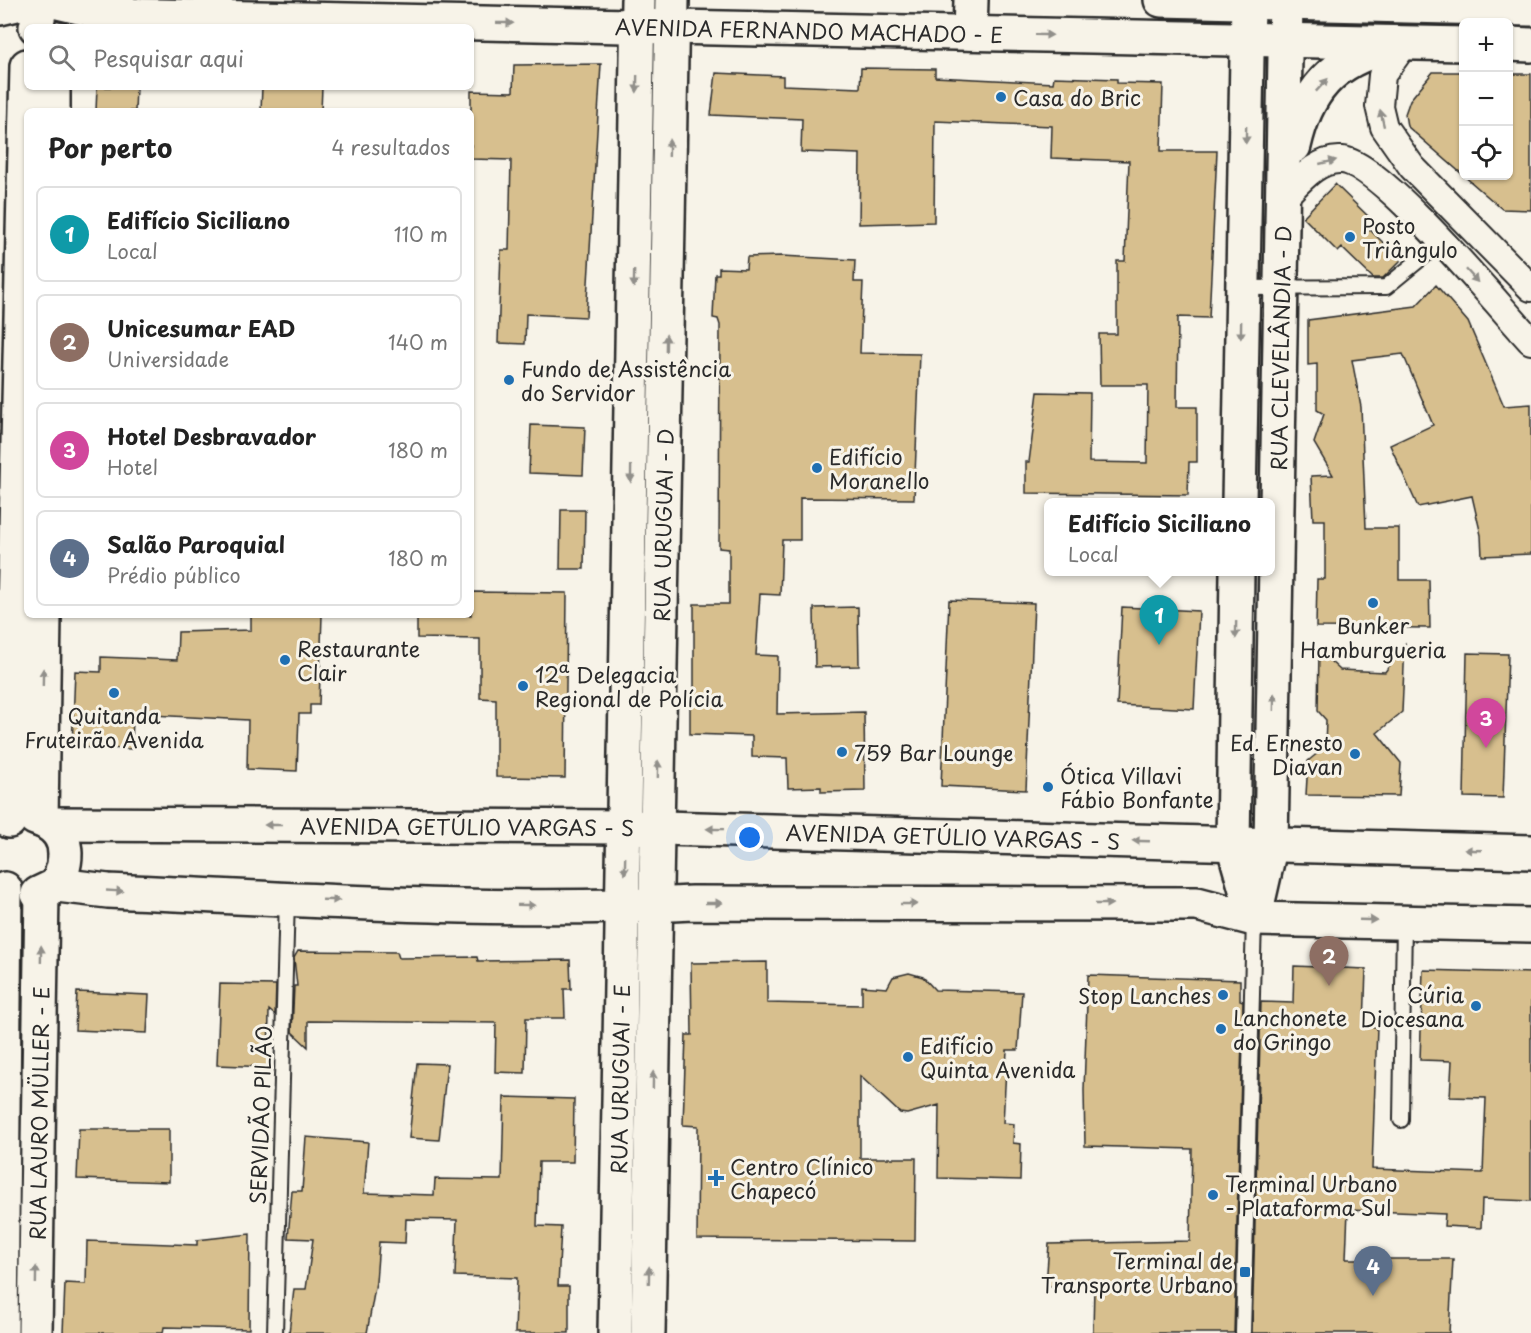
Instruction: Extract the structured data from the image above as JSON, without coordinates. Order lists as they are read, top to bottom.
{
  "streets": {
    "street": [
      "AVENIDA FERNANDO MACHADO - E",
      "RUA CLEVELÂNDIA - D",
      "RUA URUGUAI - D",
      "AVENIDA GETÚLIO VARGAS - S",
      "RUA URUGUAI - E",
      "RUA LAURO MÜLLER - E"
    ],
    "lane": ["SERVIDÃO PILÃO"]
  },
  "crossings": [
    ["AVENIDA FERNANDO MACHADO - E", "RUA CLEVELÂNDIA - D"],
    ["AVENIDA FERNANDO MACHADO - E", "RUA URUGUAI - D"],
    ["RUA CLEVELÂNDIA - D", "AVENIDA GETÚLIO VARGAS - S"],
    ["RUA URUGUAI - D", "AVENIDA GETÚLIO VARGAS - S"],
    ["RUA URUGUAI - D", "RUA URUGUAI - E"],
    ["AVENIDA GETÚLIO VARGAS - S", "RUA URUGUAI - E"],
    ["AVENIDA GETÚLIO VARGAS - S", "RUA LAURO MÜLLER - E"]
  ],
  "one_way": ["AVENIDA FERNANDO MACHADO - E"],
  "places": {
    "other": [
      "Casa do Bric",
      "Posto Triângulo",
      "Fundo de Assistência do Servidor",
      "Edifício Moranello",
      "Bunker Hamburgueria",
      "Restaurante Clair",
      "12ª Delegacia Regional de Polícia",
      "Quitanda Fruteirão Avenida",
      "759 Bar Lounge",
      "Ed. Ernesto Diavan",
      "Ótica Villavi Fábio Bonfante",
      "Stop Lanches",
      "Cúria Diocesana",
      "Lanchonete do Gringo",
      "Edifício Quinta Avenida",
      "Terminal Urbano - Plataforma Sul"
    ],
    "health": ["Centro Clínico Chapecó"],
    "transit": ["Terminal de Transporte Urbano"]
  },
  "page": {
    "map_buttons": ["+", "−"],
    "search": "Pesquisar aqui",
    "heading": ["Por perto", "4 resultados"],
    "list": [
      {
        "mark": "1",
        "name": "Edifício Siciliano",
        "note": "Local",
        "value": "110 m"
      },
      {
        "mark": "2",
        "name": "Unicesumar EAD",
        "note": "Universidade",
        "value": "140 m"
      },
      {
        "mark": "3",
        "name": "Hotel Desbravador",
        "note": "Hotel",
        "value": "180 m"
      },
      {
        "mark": "4",
        "name": "Salão Paroquial",
        "note": "Prédio público",
        "value": "180 m"
      }
    ],
    "popup": ["Edifício Siciliano", "Local"],
    "pins": [
      "1",
      "3",
      "2",
      "4"
    ]
  }
}
